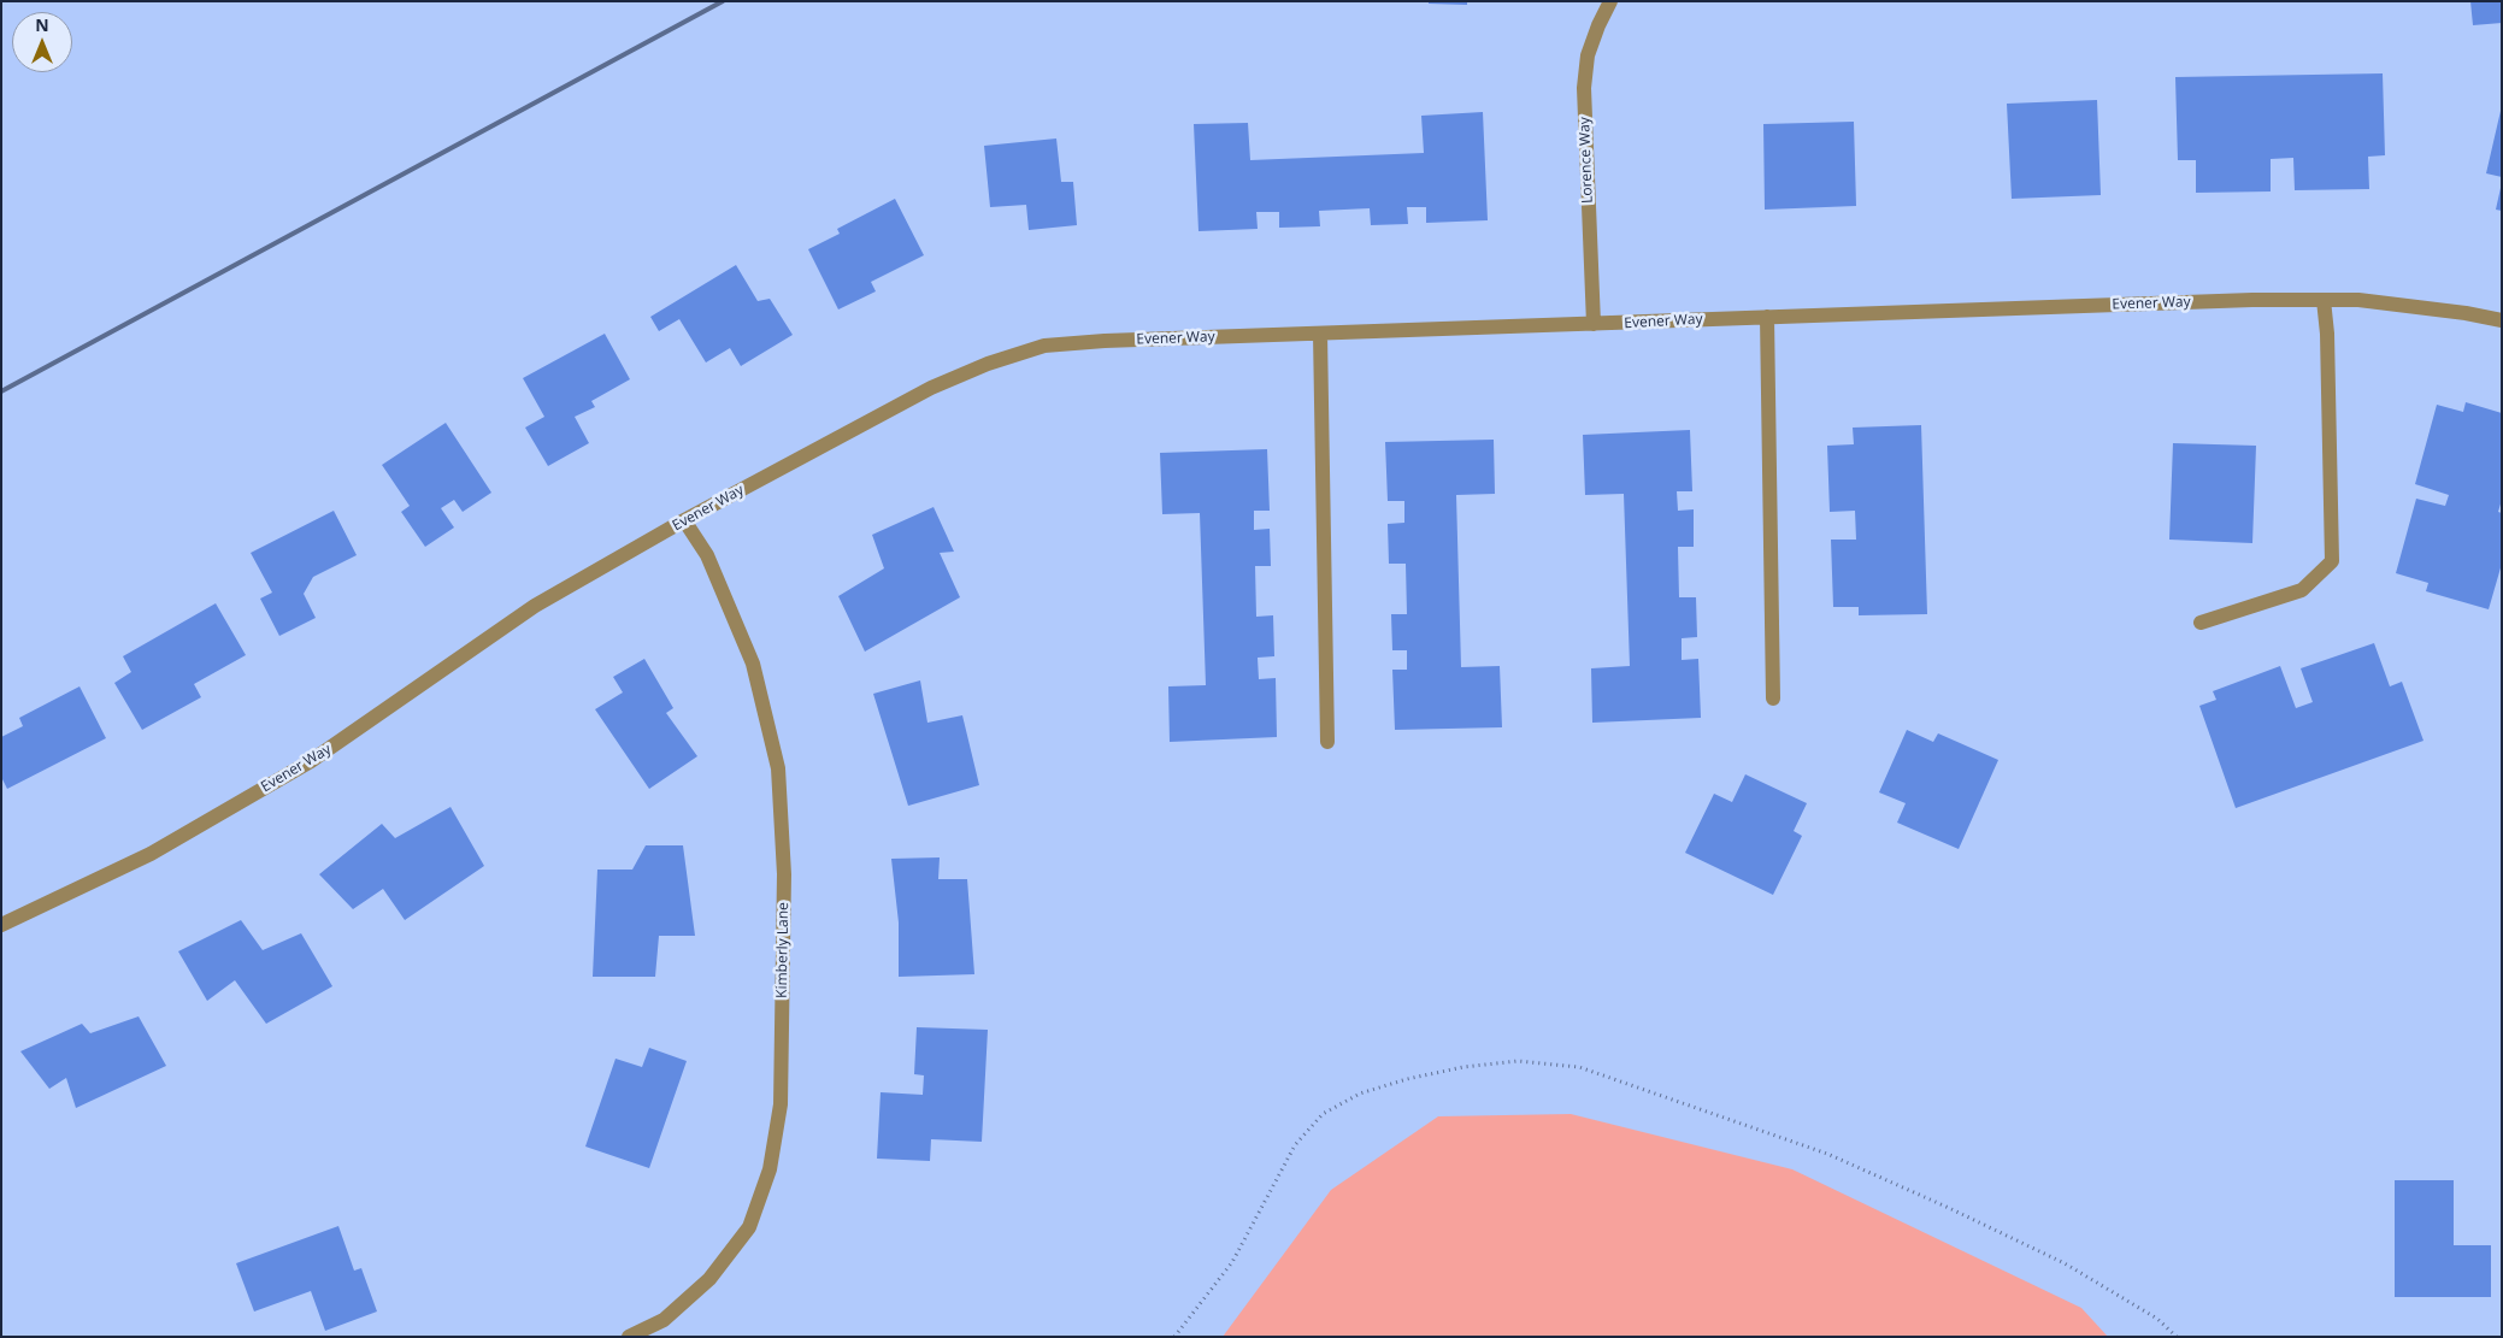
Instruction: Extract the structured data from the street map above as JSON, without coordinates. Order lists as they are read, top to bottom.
{
  "streets": {
    "street": ["Lorence Way", "Evener Way", "Kimberly Lane"]
  },
  "crossings": [
    ["Lorence Way", "Evener Way"],
    ["Evener Way", "Kimberly Lane"]
  ],
  "north": "top"
}
